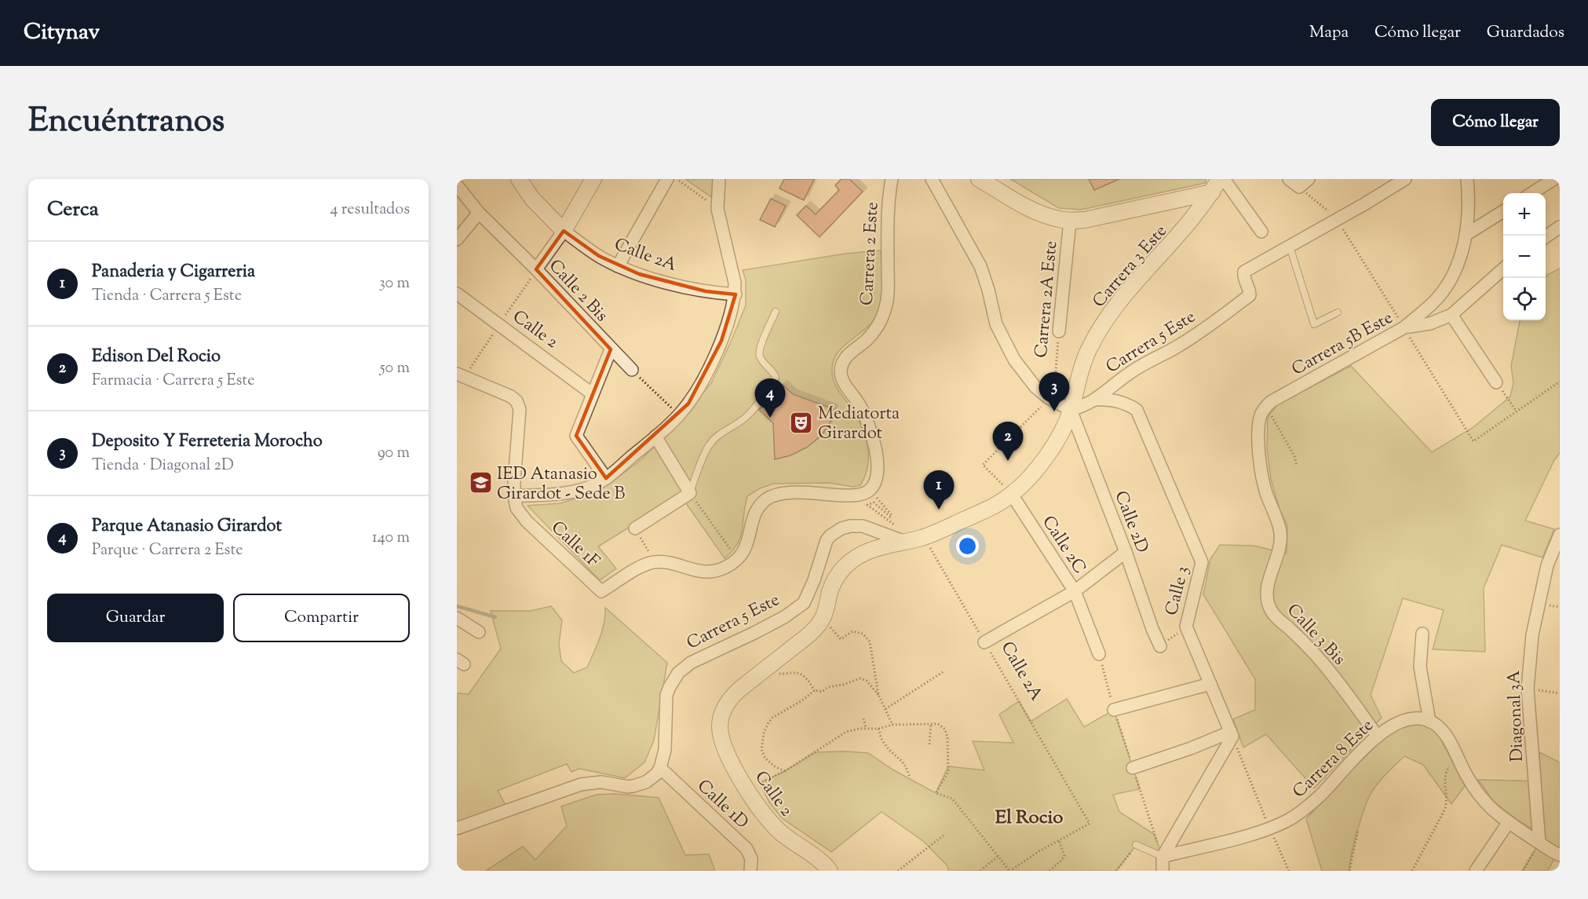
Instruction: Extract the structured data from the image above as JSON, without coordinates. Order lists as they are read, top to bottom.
{
  "streets": {
    "street": [
      "Calle 2A",
      "Carrera 2 Este",
      "Carrera 3 Este",
      "Calle 2 Bis",
      "Carrera 2A Este",
      "Calle 2",
      "Carrera 5 Este",
      "Carrera 5B Este",
      "Calle 2D",
      "Calle 1F",
      "Calle 2C",
      "Calle 3",
      "Calle 3 Bis",
      "Diagonal 3A",
      "Carrera 8 Este",
      "Calle 1D"
    ]
  },
  "crossings": [
    ["Carrera 3 Este", "Carrera 5 Este"],
    ["Carrera 3 Este", "Calle 2D"],
    ["Carrera 2A Este", "Calle 2C"],
    ["Carrera 5 Este", "Calle 2D"],
    ["Carrera 5 Este", "Calle 3"],
    ["Carrera 5 Este", "Calle 1D"],
    ["Carrera 5B Este", "Calle 3 Bis"],
    ["Calle 3 Bis", "Carrera 8 Este"]
  ],
  "districts": ["El Rocio"],
  "places": {
    "theatre": ["Mediatorta Girardot"],
    "school or university": ["IED Atanasio Girardot - Sede B"]
  },
  "page": {
    "header": "Citynav",
    "nav": ["Mapa", "Cómo llegar", "Guardados"],
    "title": "Encuéntranos",
    "buttons": [
      "Cómo llegar",
      ["Guardar", "Compartir"]
    ],
    "heading": ["Cerca", "4 resultados"],
    "map_buttons": ["+", "−"],
    "list": [
      {
        "mark": "1",
        "name": "Panaderia y Cigarreria",
        "note": "Tienda · Carrera 5 Este",
        "value": "30 m"
      },
      {
        "mark": "2",
        "name": "Edison Del Rocio",
        "note": "Farmacia · Carrera 5 Este",
        "value": "50 m"
      },
      {
        "mark": "3",
        "name": "Deposito Y Ferreteria Morocho",
        "note": "Tienda · Diagonal 2D",
        "value": "90 m"
      },
      {
        "mark": "4",
        "name": "Parque Atanasio Girardot",
        "note": "Parque · Carrera 2 Este",
        "value": "140 m"
      }
    ],
    "pins": [
      "3",
      "4",
      "2",
      "1"
    ]
  }
}
